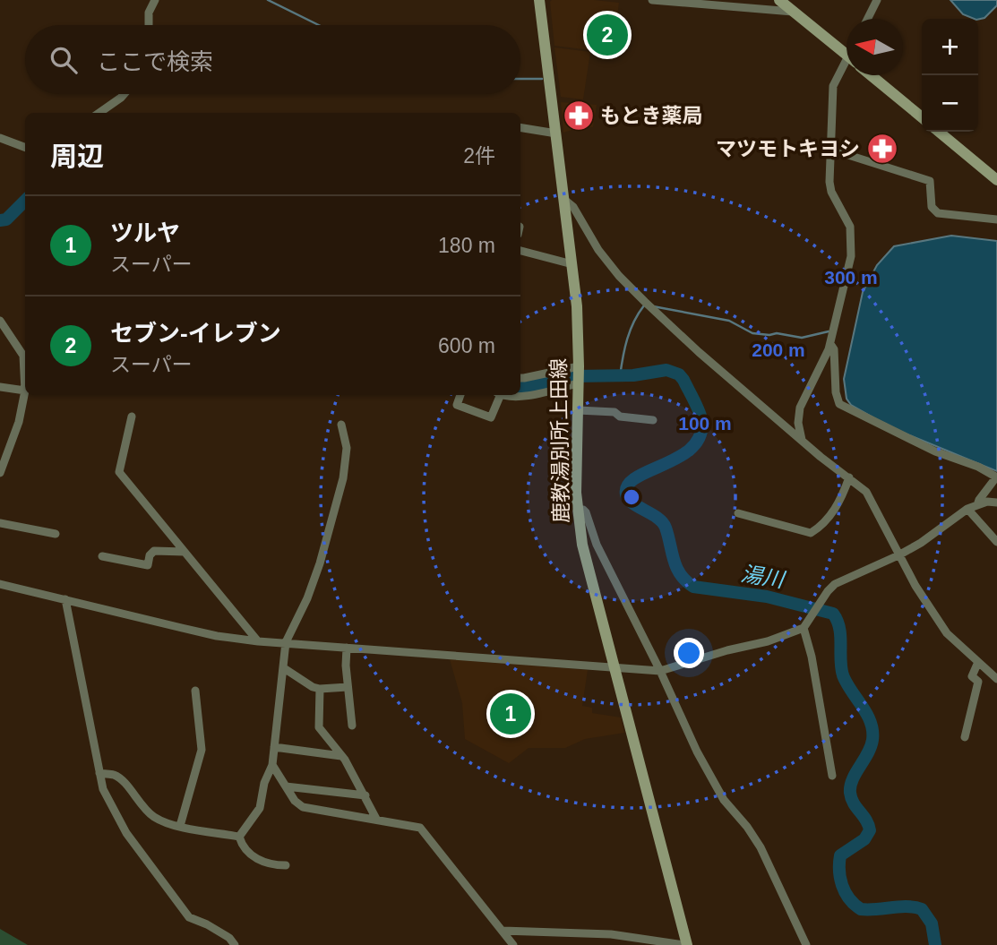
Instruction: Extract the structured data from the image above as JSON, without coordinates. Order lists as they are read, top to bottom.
{
  "streets": {
    "main road": ["鹿教湯別所上田線"]
  },
  "water": ["湯川"],
  "places": {
    "pharmacy": ["もとき薬局", "マツモトキヨシ"]
  },
  "north": "left",
  "page": {
    "pins": ["2", "1"],
    "map_buttons": ["+", "−"],
    "search": "ここで検索",
    "heading": ["周辺", "2件"],
    "list": [
      {
        "mark": "1",
        "name": "ツルヤ",
        "note": "スーパー",
        "value": "180 m"
      },
      {
        "mark": "2",
        "name": "セブン-イレブン",
        "note": "スーパー",
        "value": "600 m"
      }
    ]
  },
  "rings": ["300 m", "200 m", "100 m"]
}
